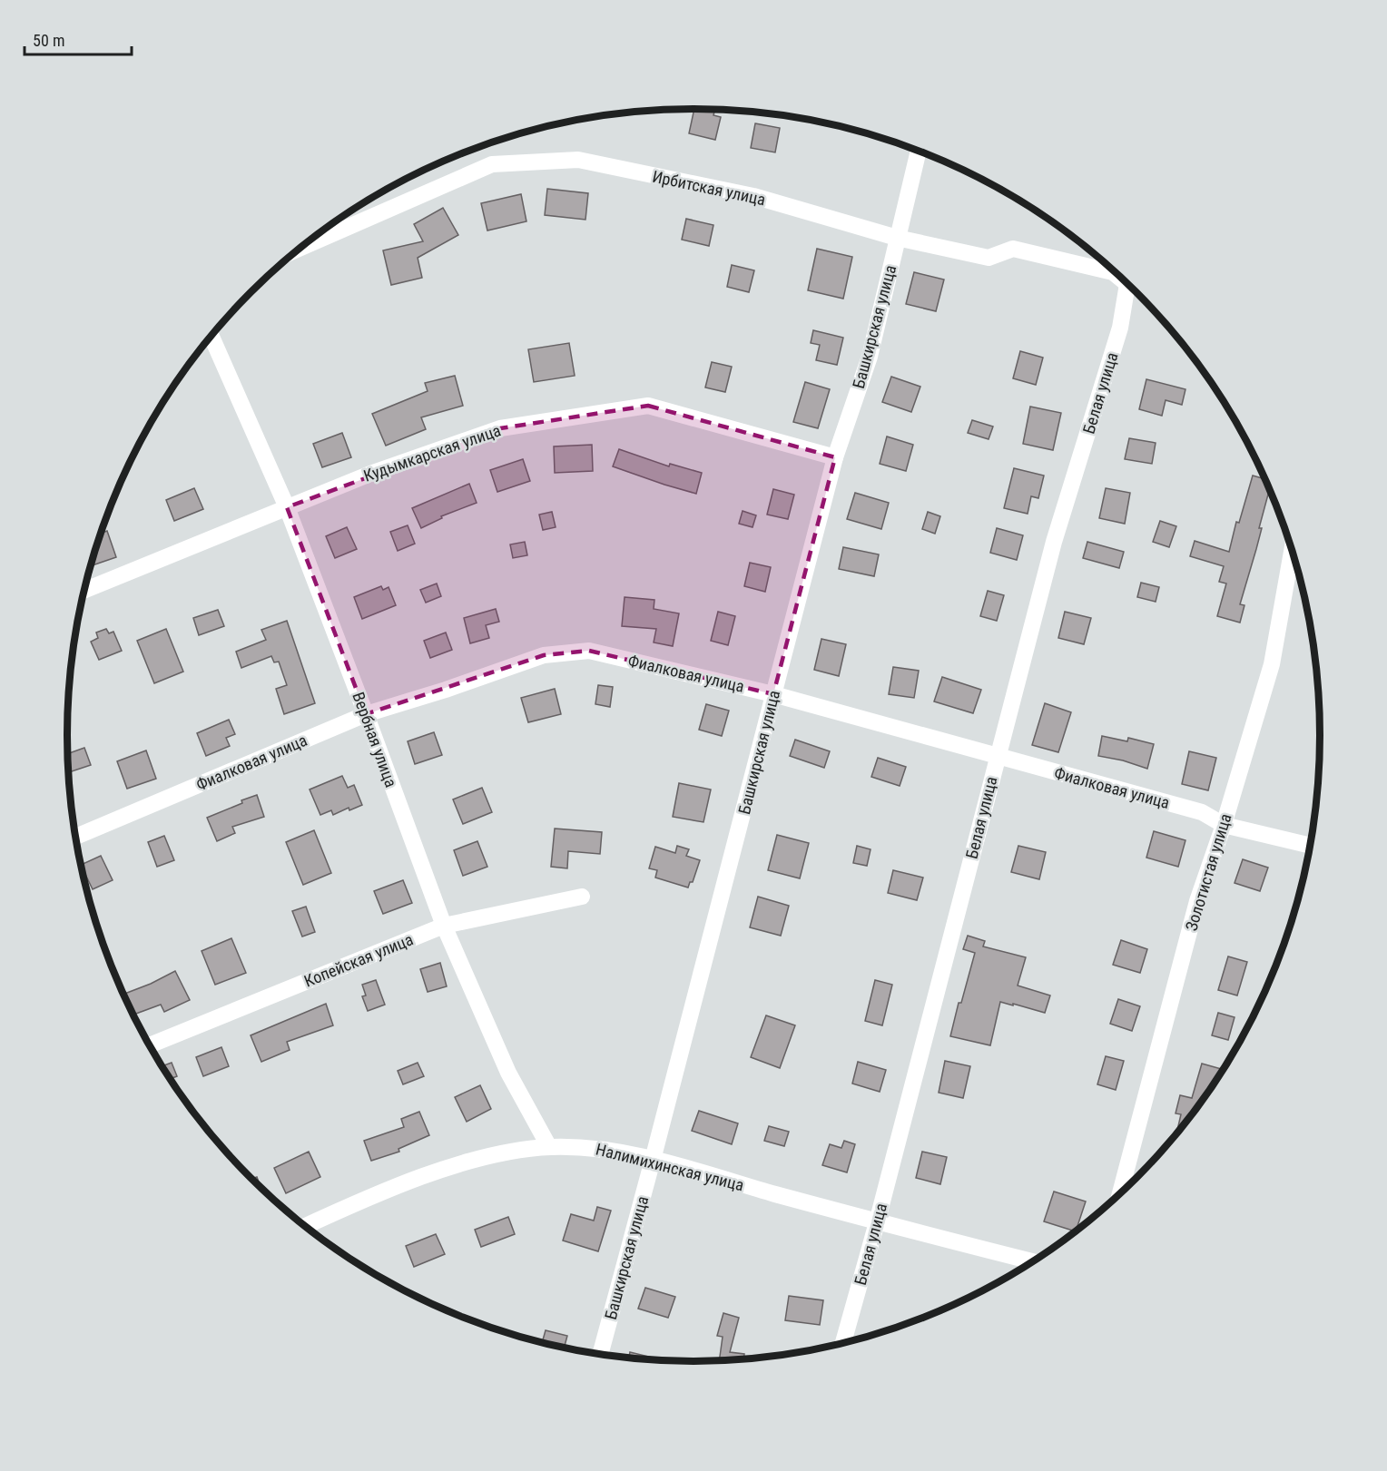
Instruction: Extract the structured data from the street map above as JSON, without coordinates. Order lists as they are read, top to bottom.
{
  "streets": {
    "street": [
      "Ирбитская улица",
      "Башкирская улица",
      "Белая улица",
      "Кудымкарская улица",
      "Фиалковая улица",
      "Вербная улица",
      "Золотистая улица",
      "Копейская улица",
      "Налимихинская улица"
    ]
  },
  "crossings": [
    ["Ирбитская улица", "Башкирская улица"],
    ["Ирбитская улица", "Белая улица"],
    ["Башкирская улица", "Кудымкарская улица"],
    ["Башкирская улица", "Фиалковая улица"],
    ["Башкирская улица", "Налимихинская улица"],
    ["Белая улица", "Фиалковая улица"],
    ["Белая улица", "Налимихинская улица"],
    ["Кудымкарская улица", "Вербная улица"],
    ["Фиалковая улица", "Вербная улица"],
    ["Фиалковая улица", "Золотистая улица"],
    ["Вербная улица", "Копейская улица"],
    ["Вербная улица", "Налимихинская улица"]
  ],
  "scale_bar": "50 m"
}
